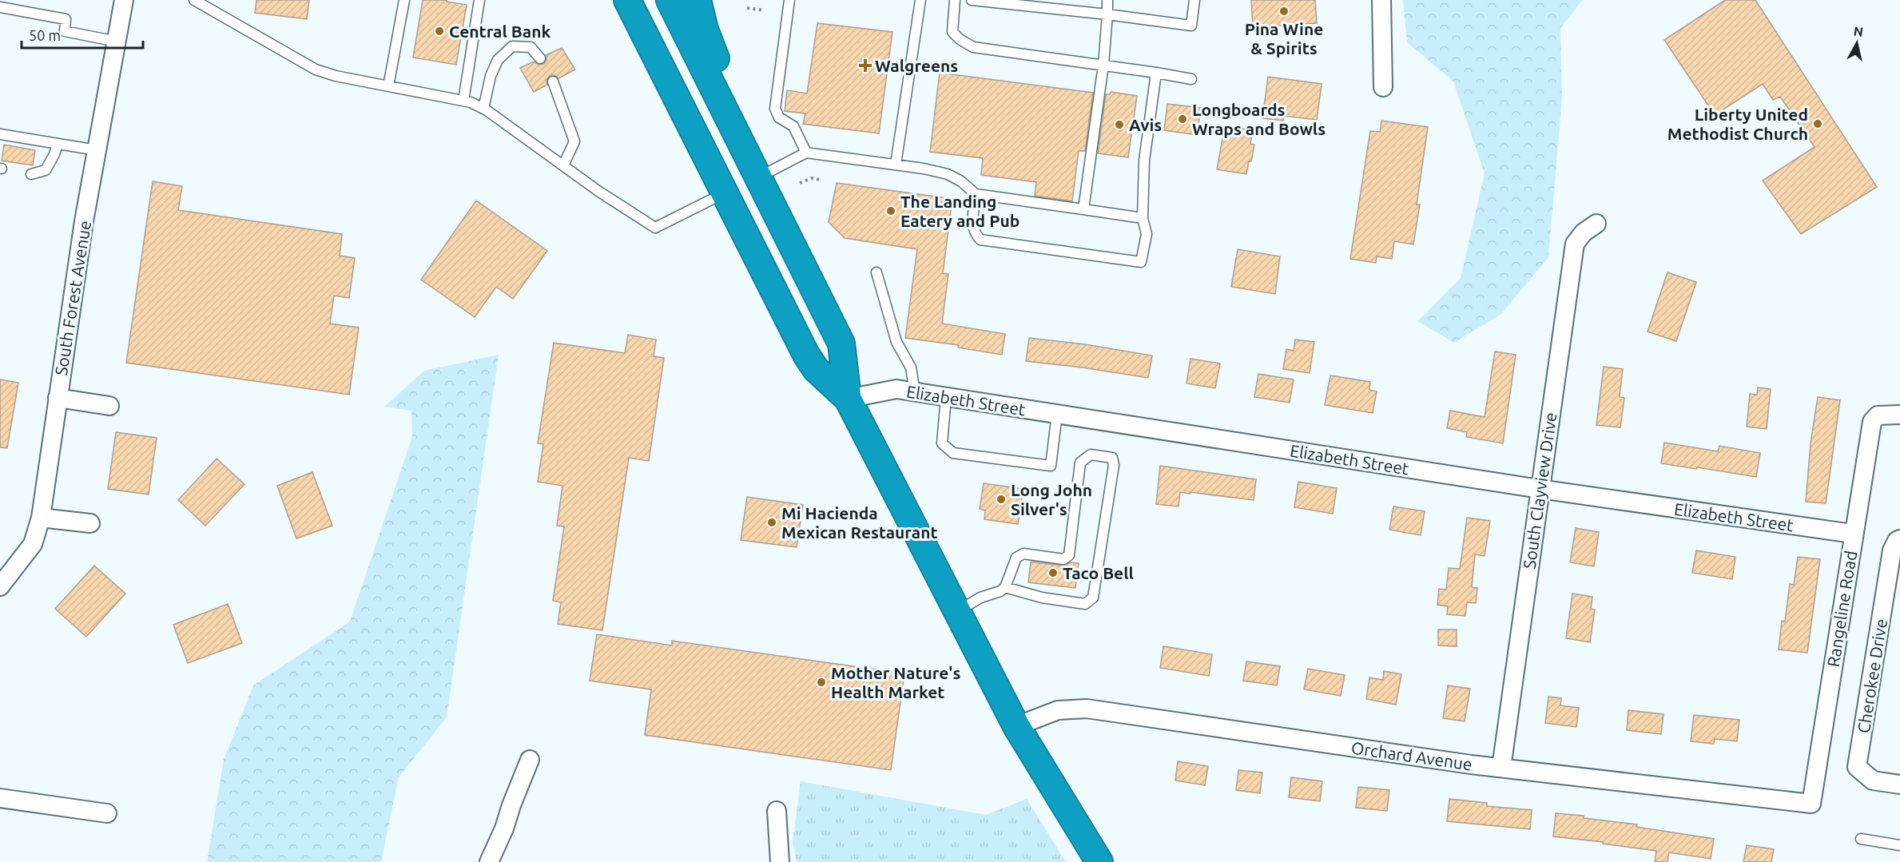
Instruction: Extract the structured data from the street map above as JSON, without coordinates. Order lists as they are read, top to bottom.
{
  "streets": {
    "street": [
      "South Forest Avenue",
      "Elizabeth Street",
      "South Clayview Drive",
      "Rangeline Road",
      "Cherokee Drive",
      "Orchard Avenue"
    ]
  },
  "crossings": [
    ["Elizabeth Street", "South Clayview Drive"],
    ["Elizabeth Street", "Rangeline Road"],
    ["South Clayview Drive", "Orchard Avenue"],
    ["Rangeline Road", "Orchard Avenue"]
  ],
  "places": {
    "other": [
      "Pina Wine & Spirits",
      "Central Bank",
      "Longboards Wraps and Bowls",
      "Liberty United Methodist Church",
      "Avis",
      "The Landing Eatery and Pub",
      "Long John Silver's",
      "Mi Hacienda Mexican Restaurant",
      "Taco Bell",
      "Mother Nature's Health Market"
    ],
    "health": ["Walgreens"]
  },
  "scale_bar": "50 m",
  "north": "top"
}
